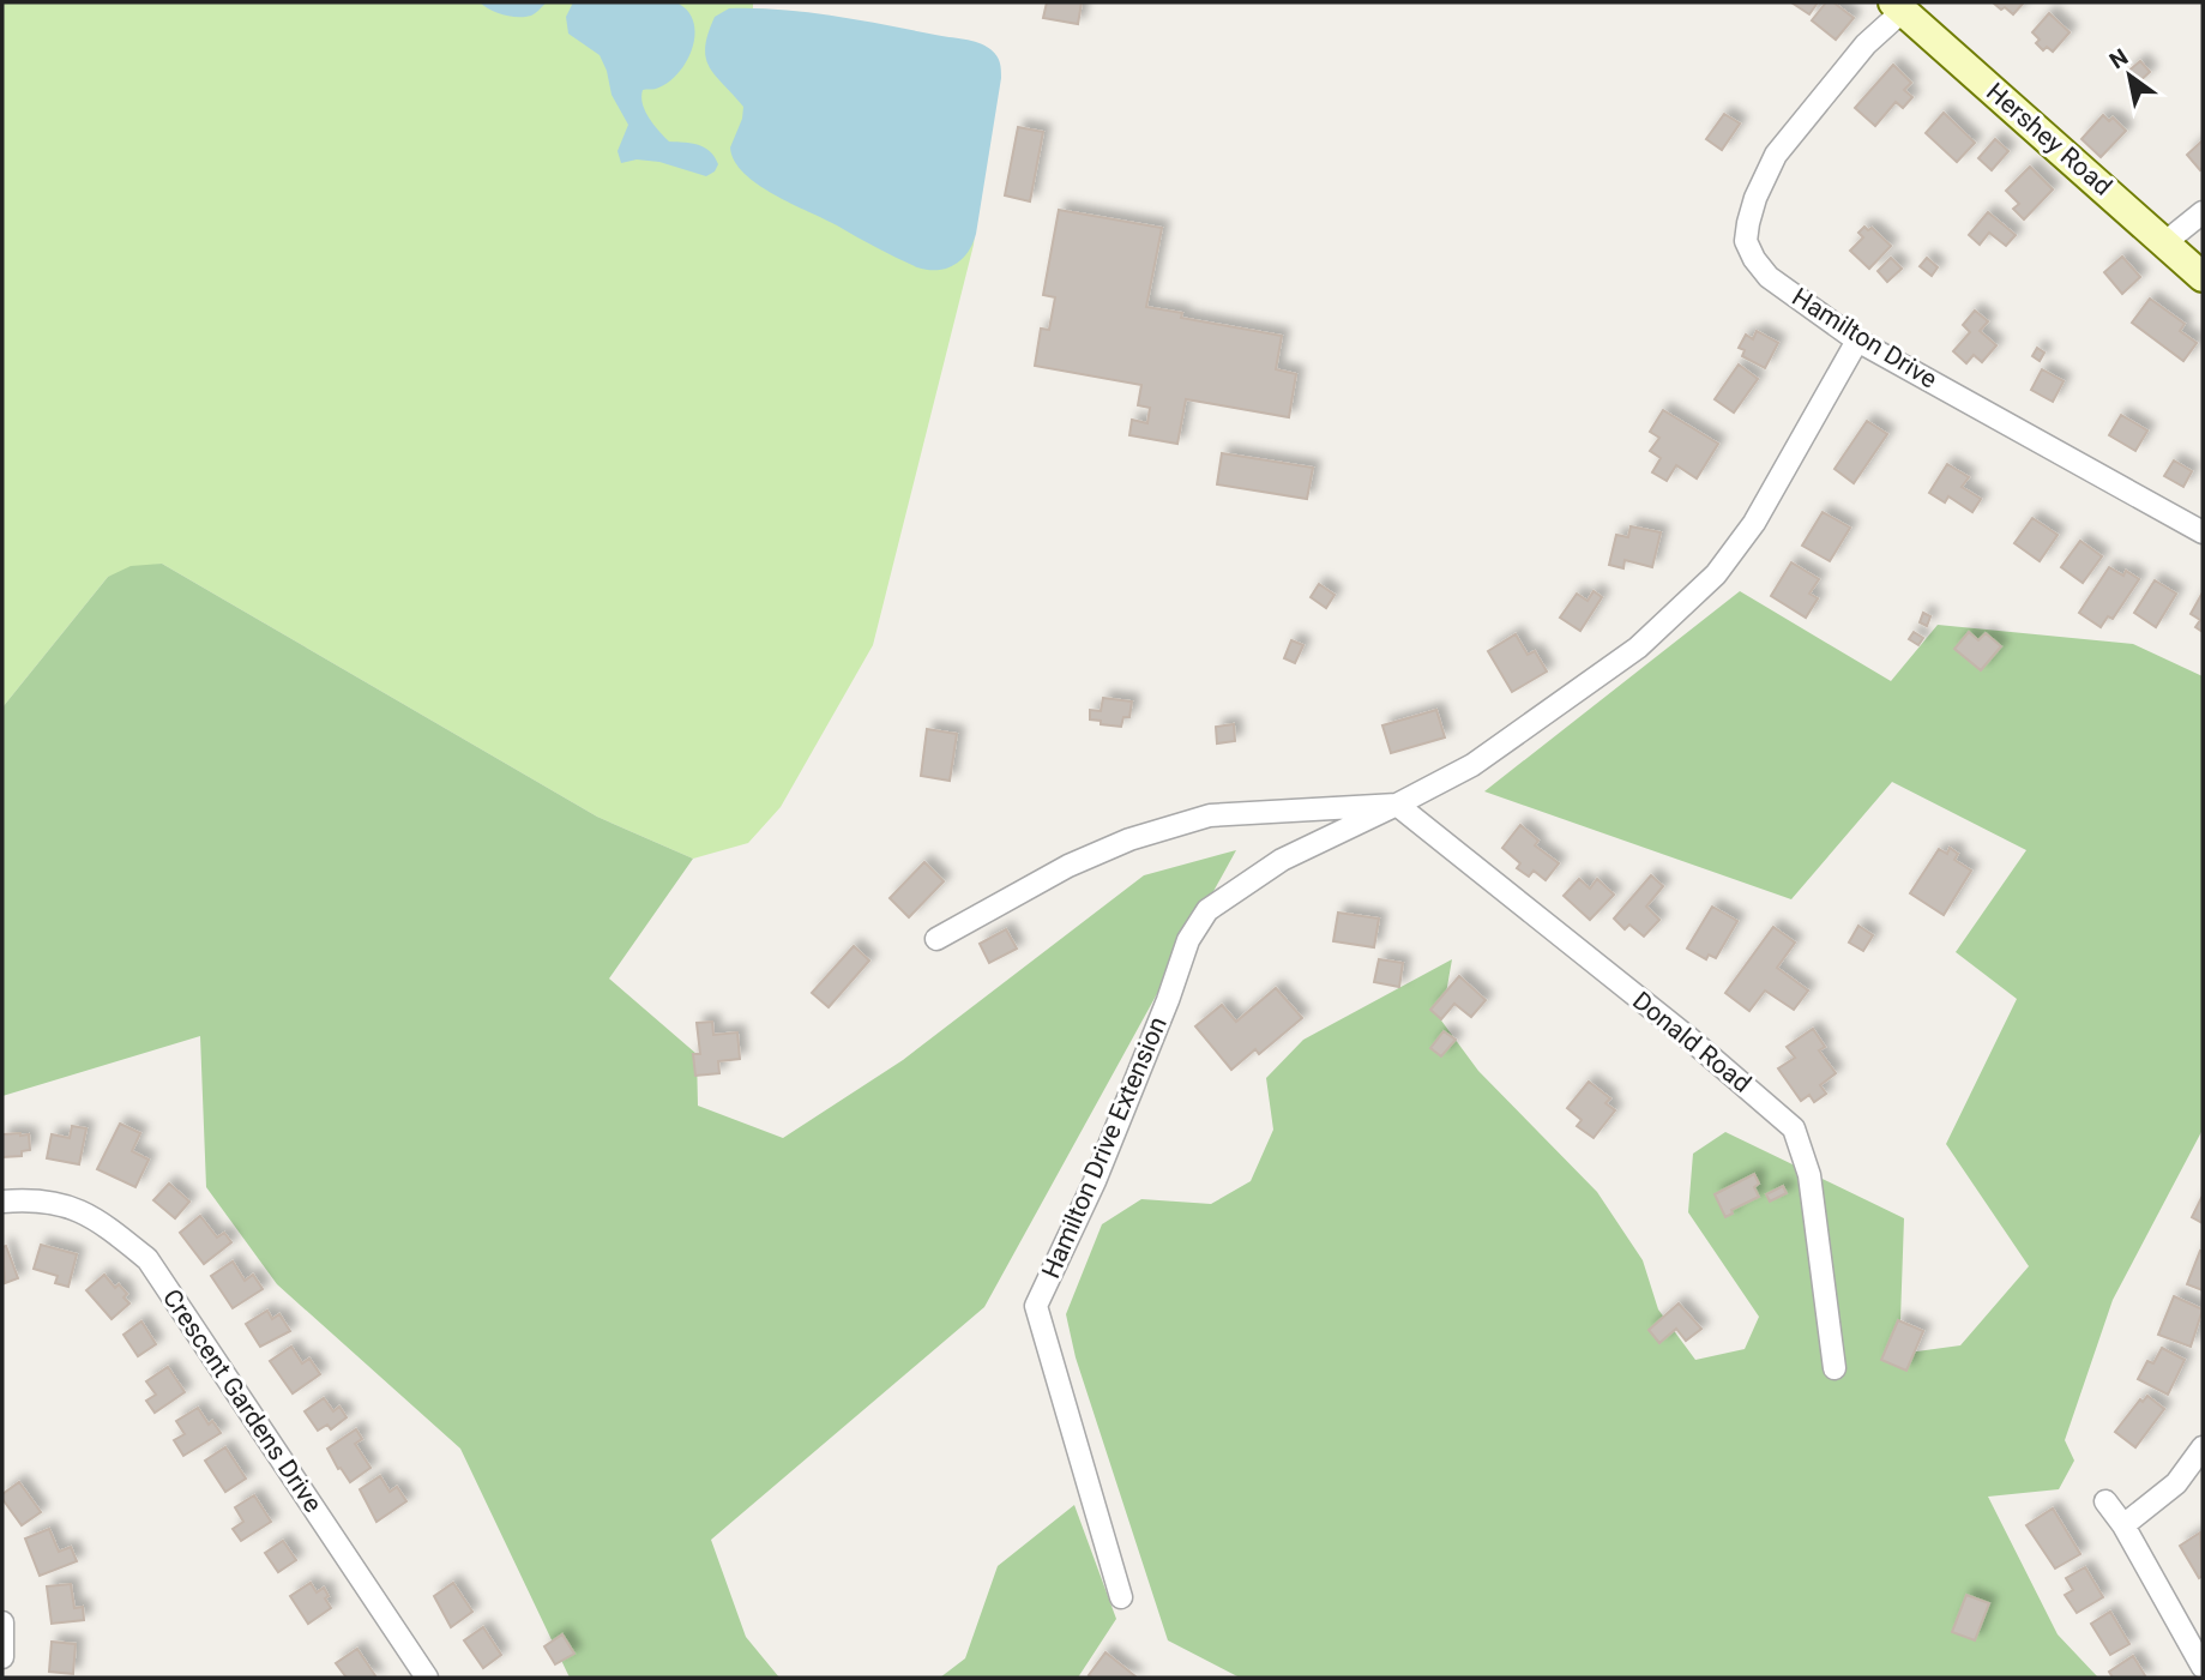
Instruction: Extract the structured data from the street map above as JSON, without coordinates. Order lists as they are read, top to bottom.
{
  "streets": {
    "street": [
      "Hershey Road",
      "Hamilton Drive",
      "Donald Road",
      "Hamilton Drive Extension",
      "Crescent Gardens Drive"
    ]
  },
  "crossings": [
    ["Hershey Road", "Hamilton Drive"],
    ["Hamilton Drive", "Hamilton Drive Extension"],
    ["Donald Road", "Hamilton Drive Extension"]
  ],
  "north": "top left"
}
